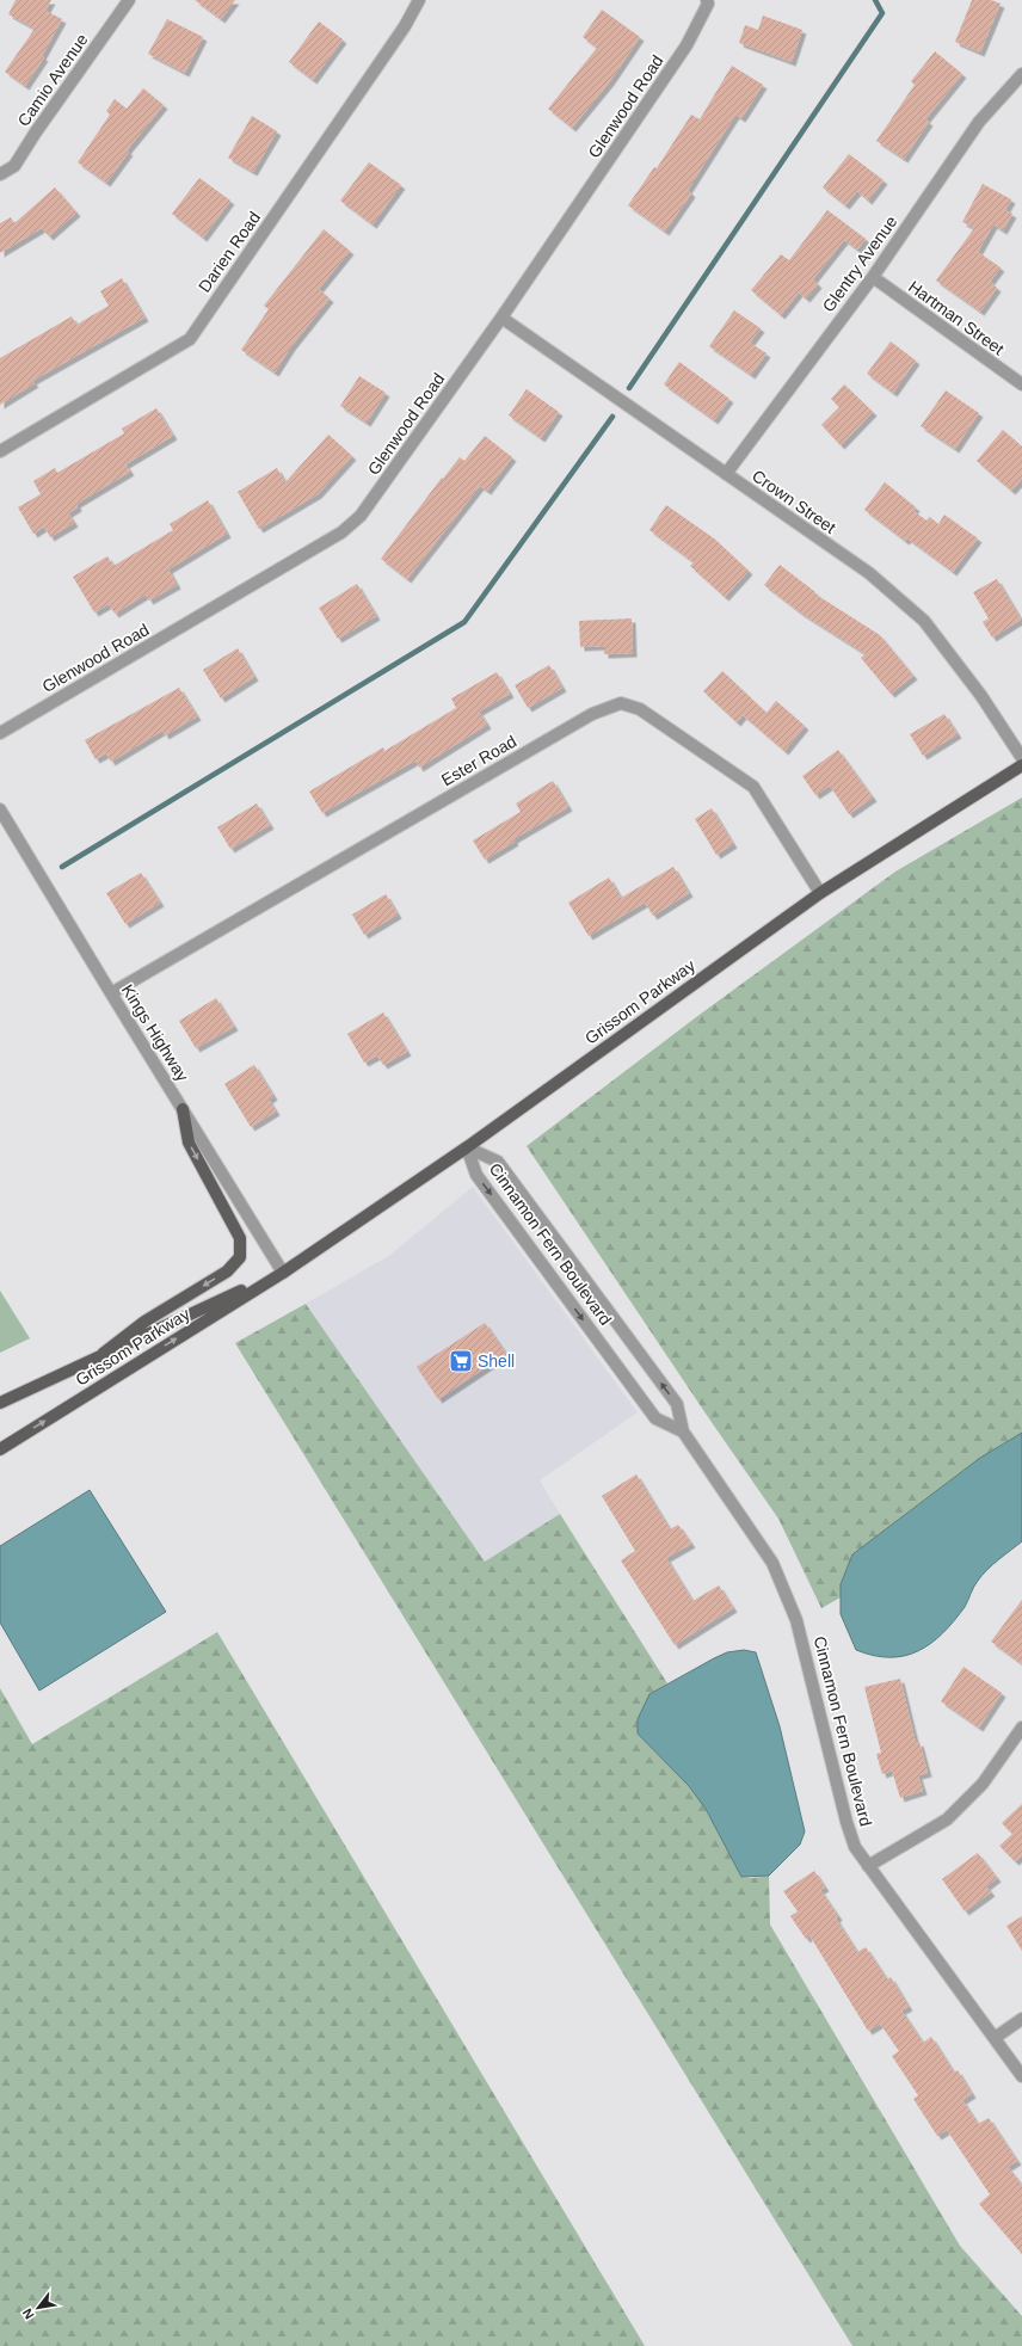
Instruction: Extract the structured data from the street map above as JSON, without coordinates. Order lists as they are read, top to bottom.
{
  "streets": {
    "main road": ["Grissom Parkway"],
    "street": [
      "Camio Avenue",
      "Glenwood Road",
      "Darien Road",
      "Glentry Avenue",
      "Hartman Street",
      "Crown Street",
      "Ester Road",
      "Kings Highway",
      "Cinnamon Fern Boulevard"
    ]
  },
  "crossings": [
    ["Glenwood Road", "Crown Street"],
    ["Glentry Avenue", "Hartman Street"],
    ["Glentry Avenue", "Crown Street"],
    ["Ester Road", "Grissom Parkway"],
    ["Ester Road", "Kings Highway"],
    ["Grissom Parkway", "Kings Highway"],
    ["Grissom Parkway", "Cinnamon Fern Boulevard"]
  ],
  "places": {
    "supermarket": ["Shell"]
  },
  "north": "bottom left"
}
